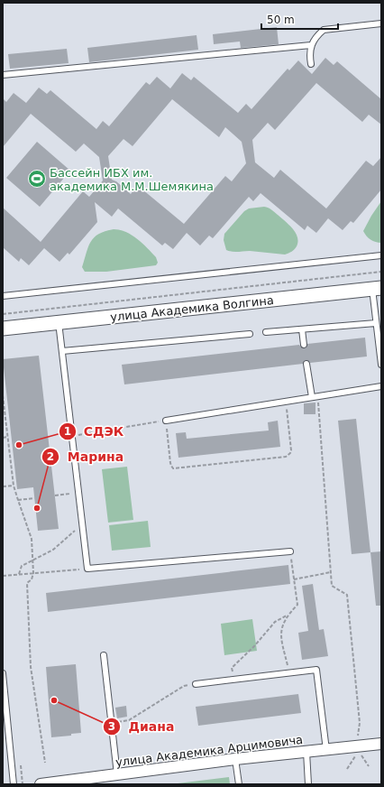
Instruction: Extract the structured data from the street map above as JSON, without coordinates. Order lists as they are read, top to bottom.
{
  "streets": {
    "street": ["улица Академика Волгина", "улица Академика Арцимовича"]
  },
  "places": {
    "sports": ["Бассейн ИБХ им. академика М.М.Шемякина"],
    "other": ["СДЭК", "Марина", "Диана"]
  },
  "scale_bar": "50 m"
}
